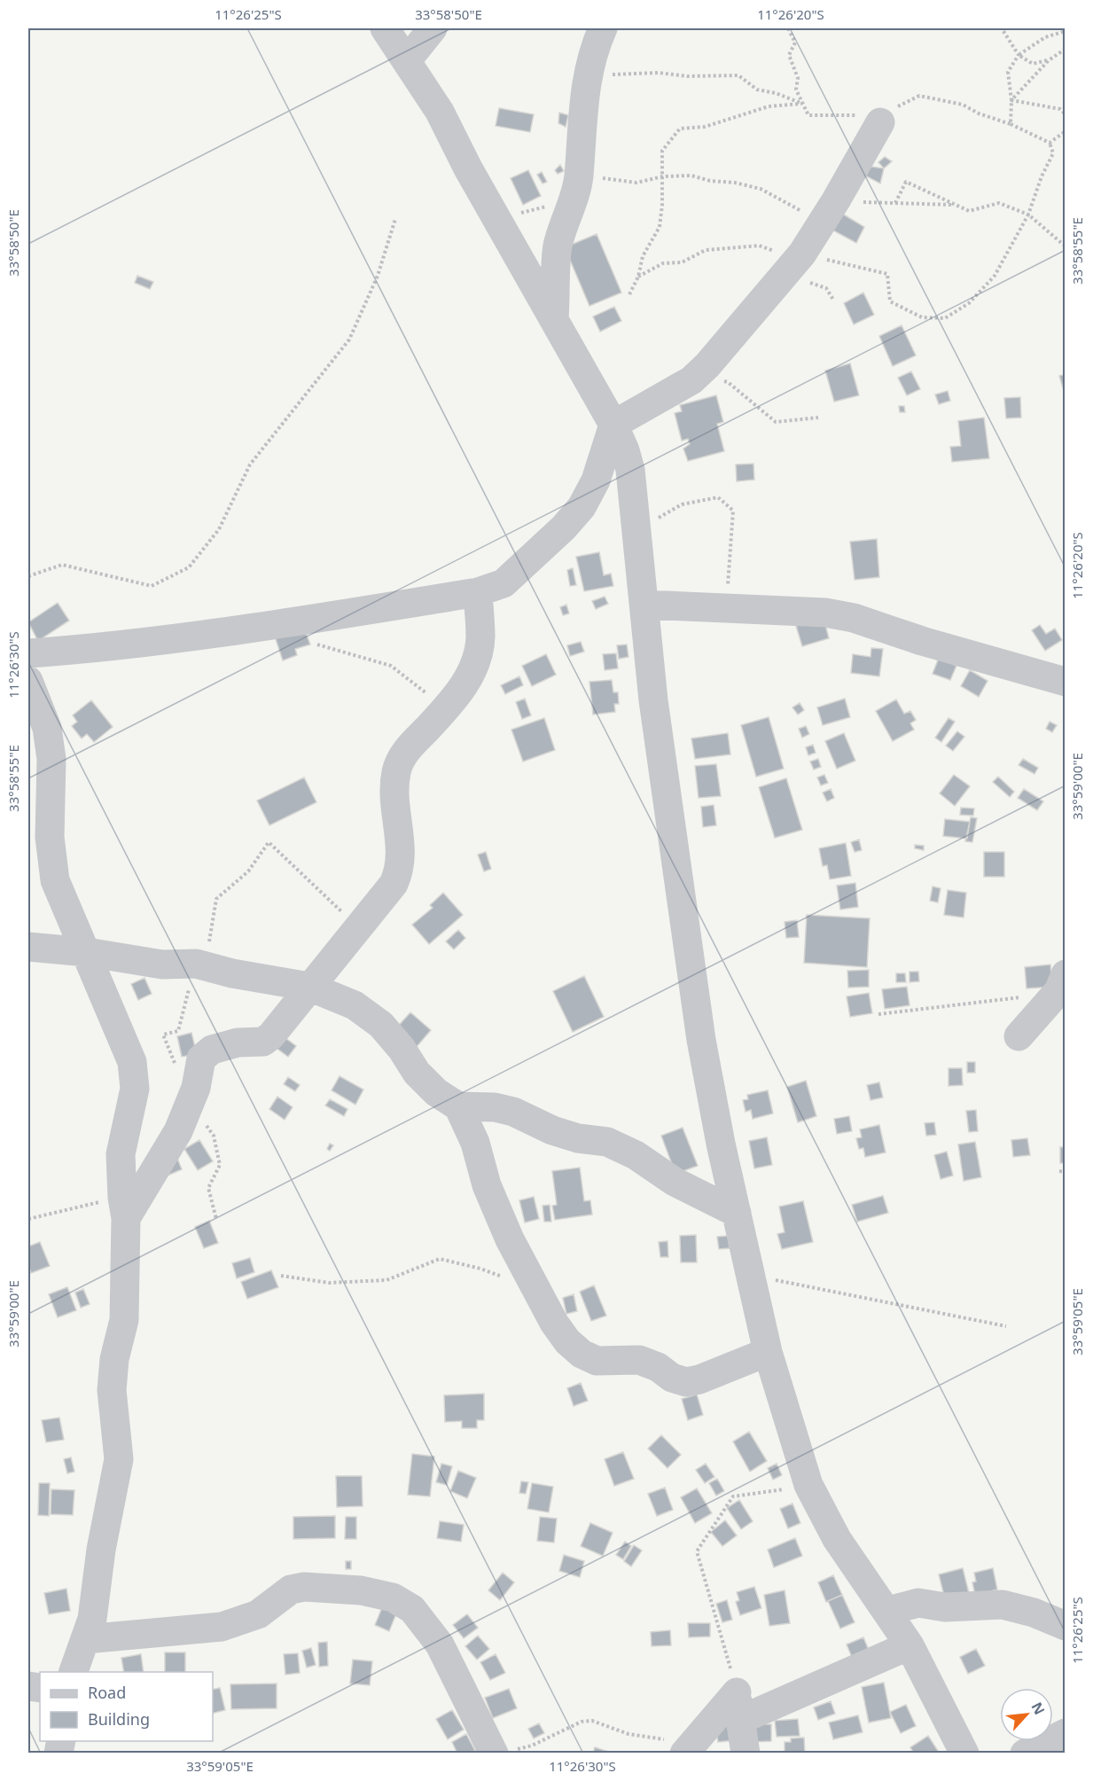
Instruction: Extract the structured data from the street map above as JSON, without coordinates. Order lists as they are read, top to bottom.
{
  "legend": ["Road", "Building"],
  "north": "top right",
  "coordinates": [
    "11°26'25\"S",
    "33°58'50\"E",
    "11°26'20\"S",
    "33°58'55\"E",
    "11°26'30\"S",
    "33°59'00\"E",
    "33°59'05\"E"
  ]
}
